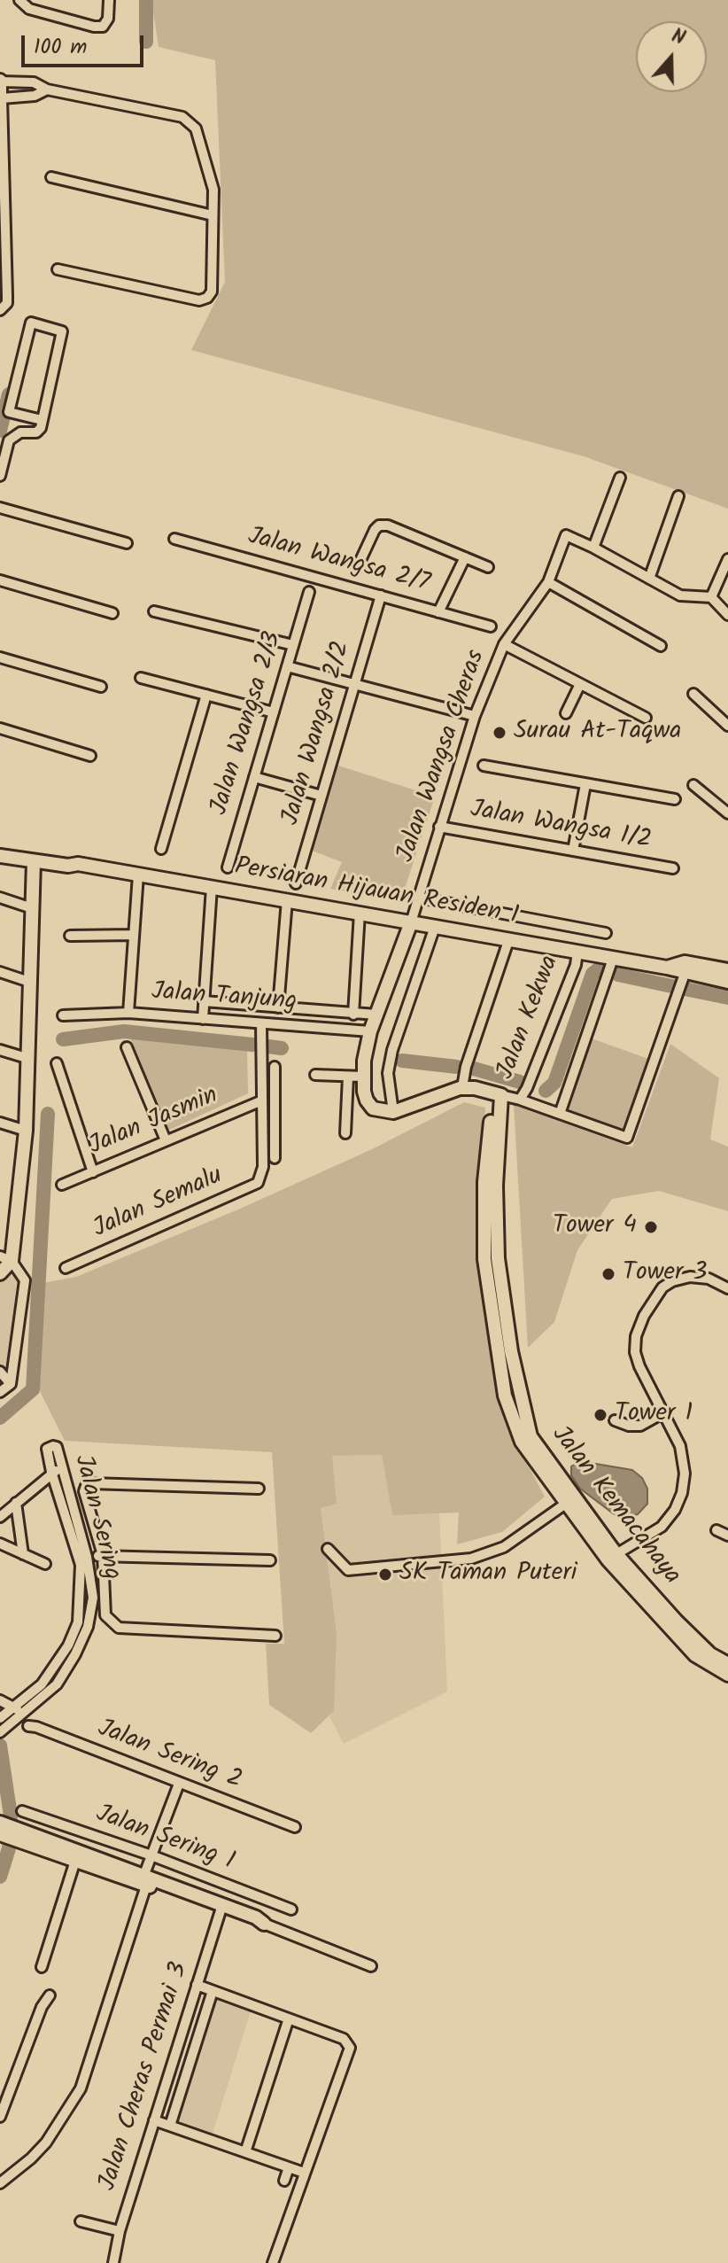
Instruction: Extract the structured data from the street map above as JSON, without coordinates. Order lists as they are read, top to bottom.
{
  "streets": {
    "street": [
      "Jalan Wangsa 2/7",
      "Jalan Wangsa 2/3",
      "Jalan Wangsa 2/2",
      "Jalan Wangsa Cheras",
      "Jalan Wangsa 1/2",
      "Persiaran Hijauan Residen 1",
      "Jalan Tanjung",
      "Jalan Kekwa",
      "Jalan Jasmin",
      "Jalan Semalu",
      "Jalan Kemacahaya",
      "Jalan Sering",
      "Jalan Sering 2",
      "Jalan Sering 1",
      "Jalan Cheras Permai 3"
    ]
  },
  "crossings": [
    ["Jalan Wangsa 2/7", "Jalan Wangsa 2/2"],
    ["Jalan Wangsa Cheras", "Jalan Wangsa 1/2"],
    ["Jalan Wangsa Cheras", "Persiaran Hijauan Residen 1"],
    ["Persiaran Hijauan Residen 1", "Jalan Tanjung"],
    ["Persiaran Hijauan Residen 1", "Jalan Kekwa"],
    ["Jalan Jasmin", "Jalan Semalu"]
  ],
  "places": [
    "Surau At-Taqwa",
    "Tower 4",
    "Tower 3",
    "Tower 1",
    "SK Taman Puteri"
  ],
  "scale_bar": "100 m",
  "north": "top"
}
